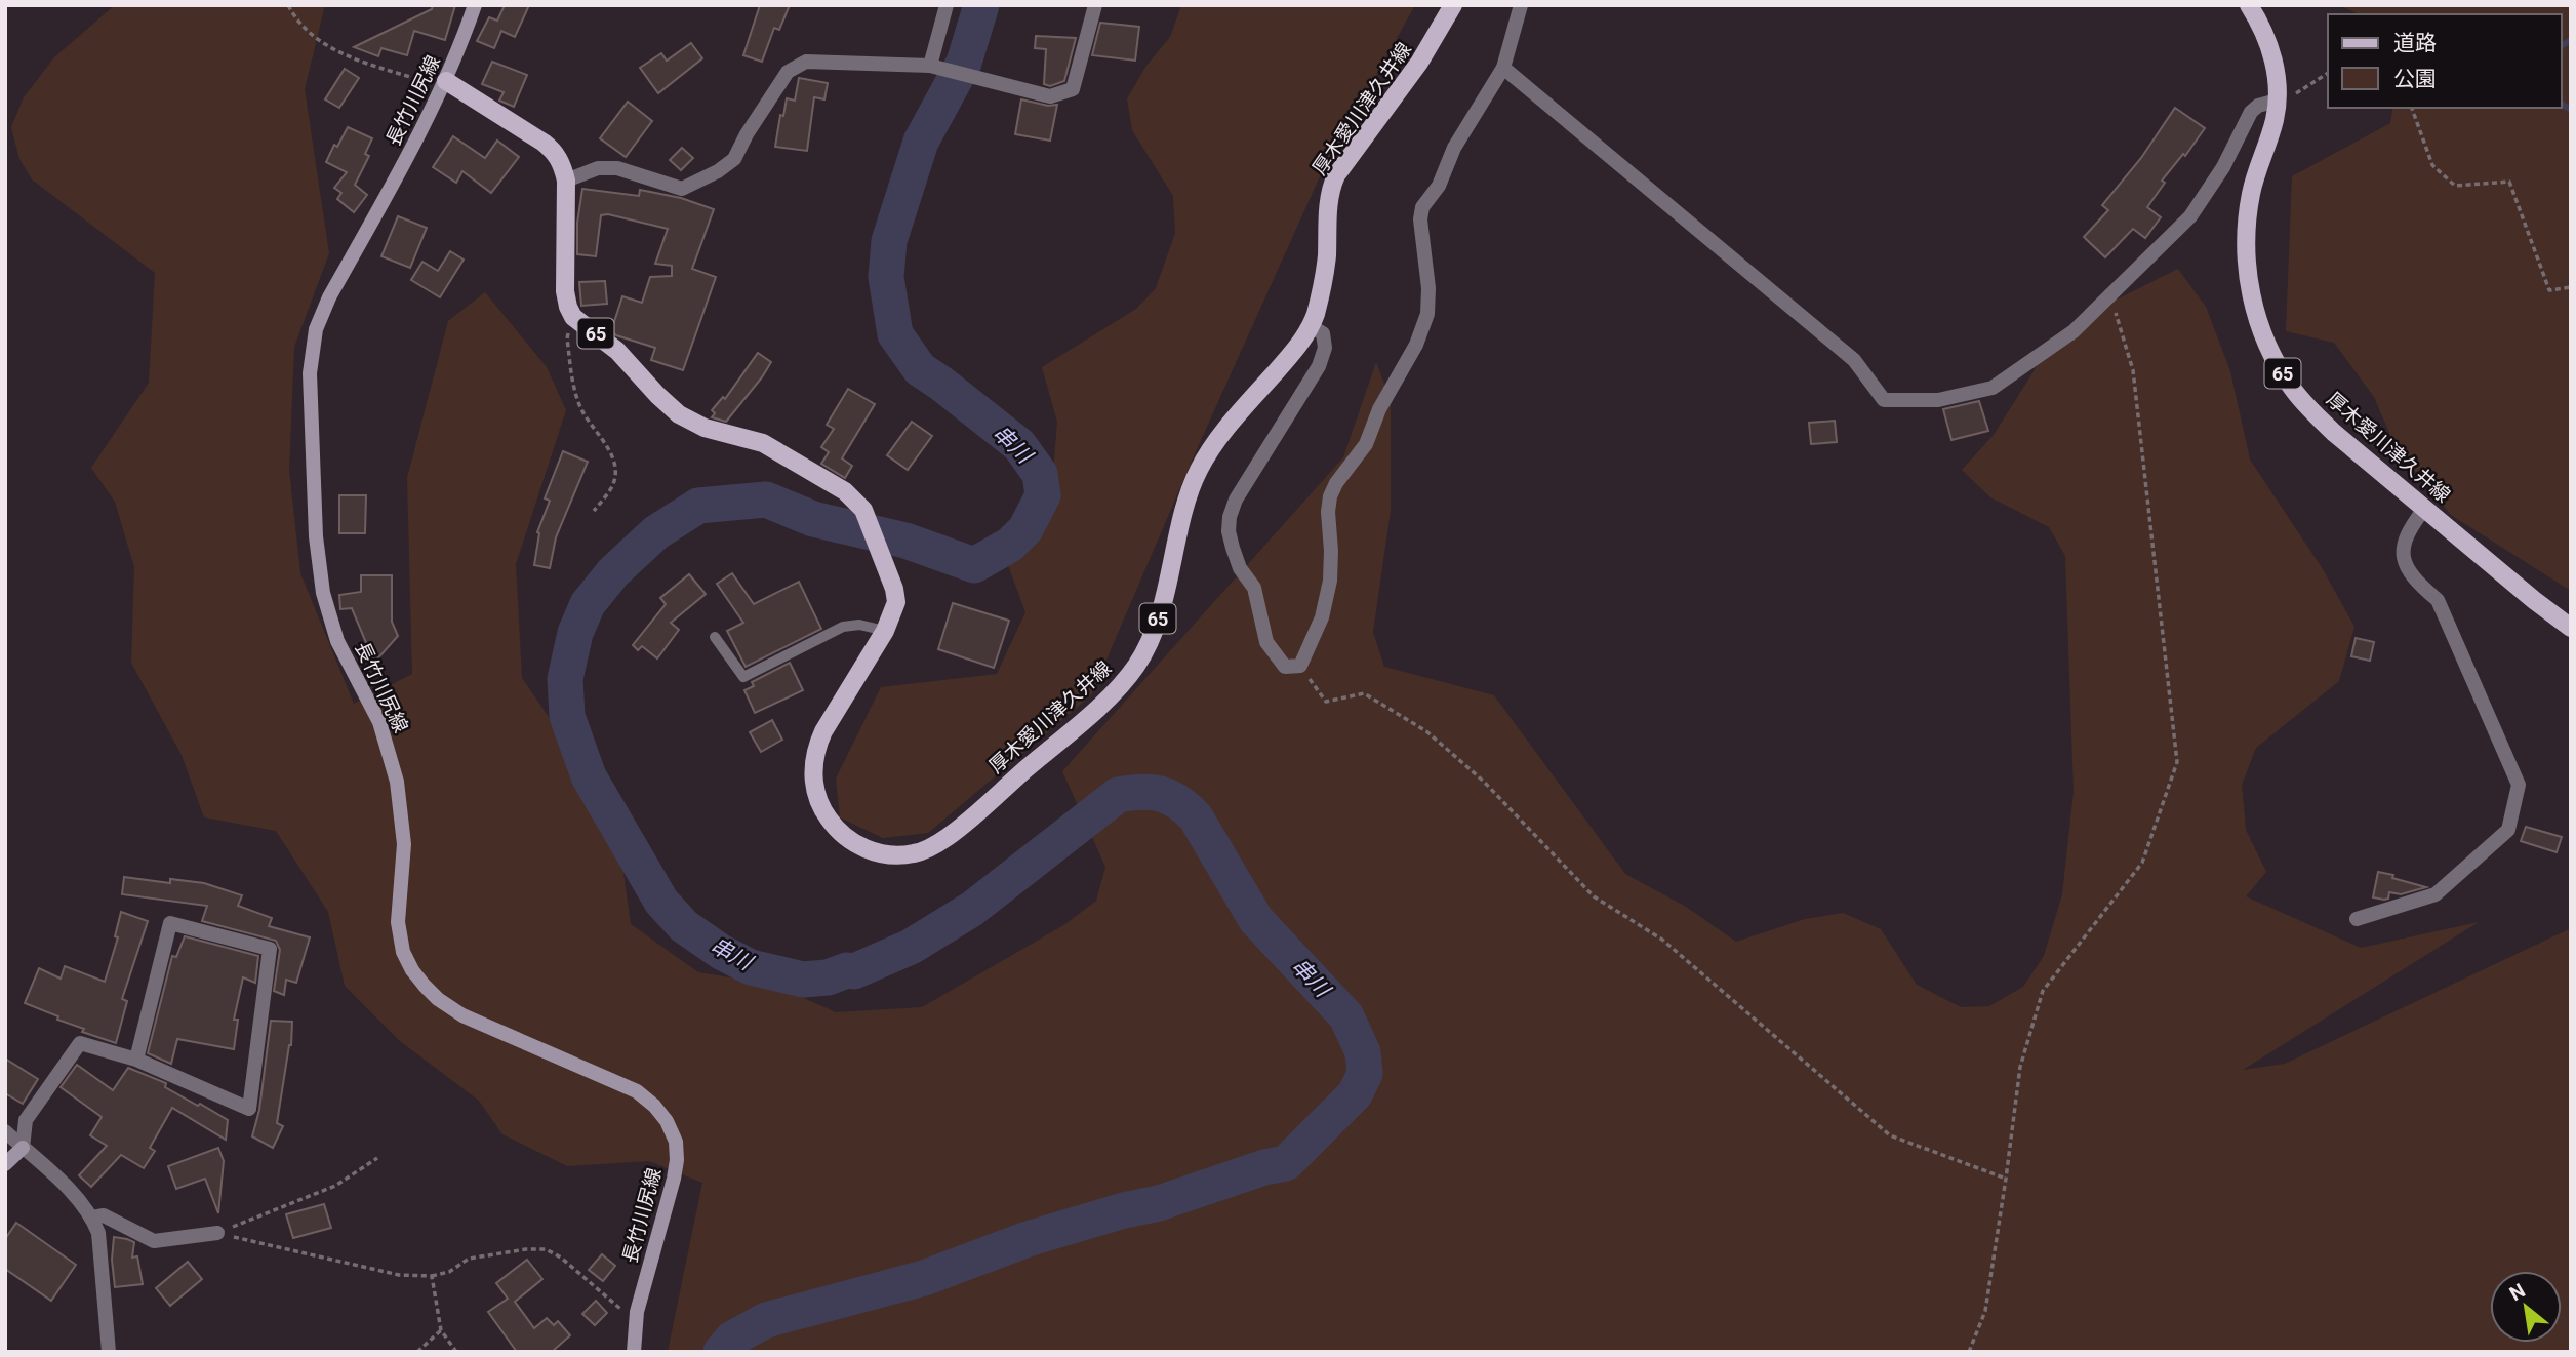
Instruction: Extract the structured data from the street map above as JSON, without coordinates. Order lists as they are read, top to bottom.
{
  "streets": {
    "main road": ["長竹川尻線", "厚木愛川津久井線", "65"]
  },
  "crossings": [
    ["長竹川尻線", "65"],
    ["厚木愛川津久井線", "65"]
  ],
  "water": ["串川"],
  "legend": ["道路", "公園"],
  "north": "top left"
}
